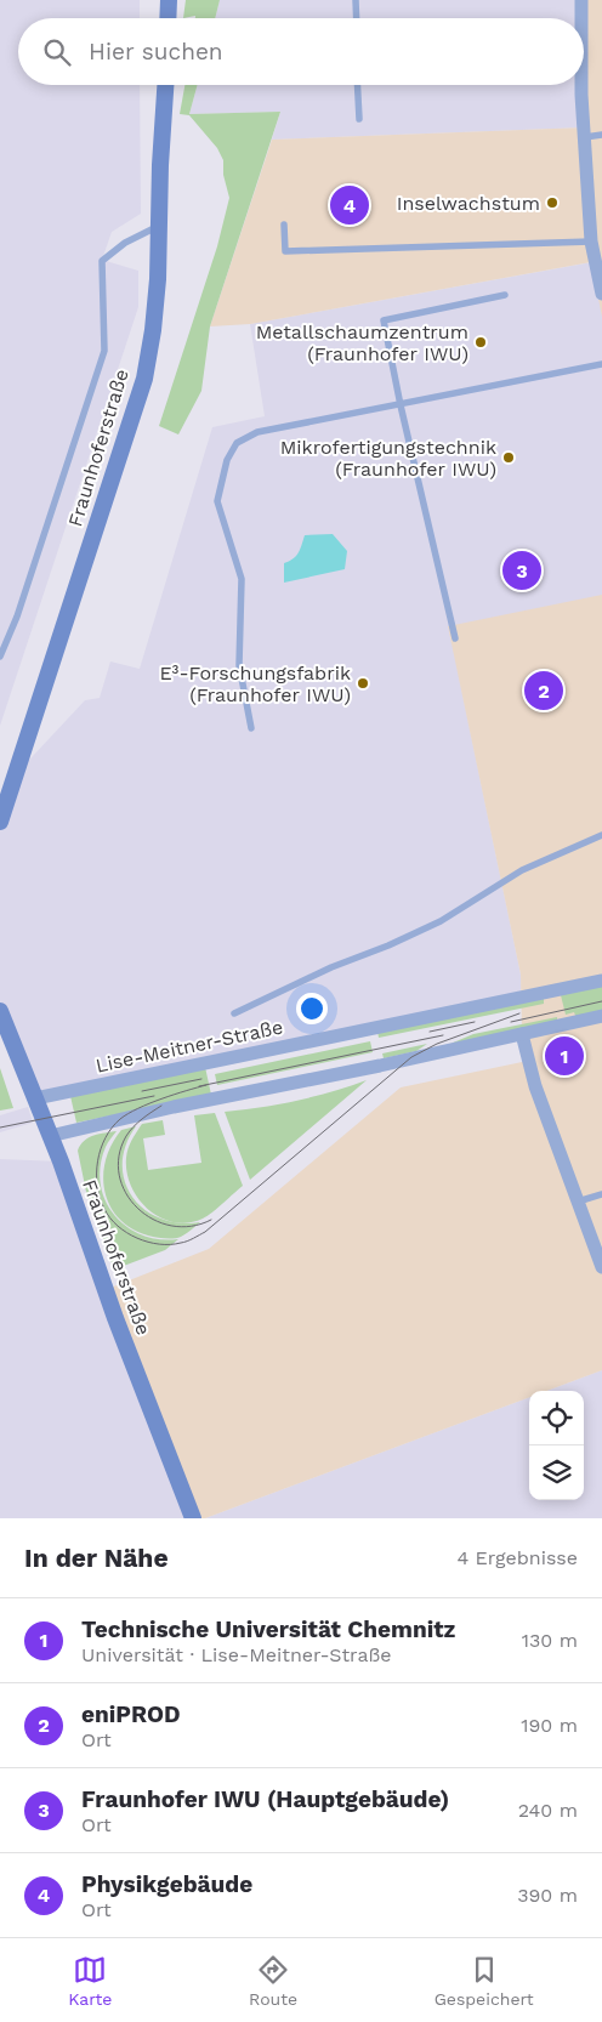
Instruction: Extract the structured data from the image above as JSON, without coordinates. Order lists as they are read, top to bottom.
{
  "streets": {
    "main road": ["Fraunhoferstraße"],
    "street": ["Lise-Meitner-Straße"]
  },
  "crossings": [
    ["Fraunhoferstraße", "Lise-Meitner-Straße"]
  ],
  "places": [
    "Inselwachstum",
    "Metallschaumzentrum (Fraunhofer IWU)",
    "Mikrofertigungstechnik (Fraunhofer IWU)",
    "E³-Forschungsfabrik (Fraunhofer IWU)"
  ],
  "page": {
    "search": "Hier suchen",
    "pins": [
      "4",
      "3",
      "2",
      "1"
    ],
    "heading": ["In der Nähe", "4 Ergebnisse"],
    "list": [
      {
        "mark": "1",
        "name": "Technische Universität Chemnitz",
        "note": "Universität · Lise-Meitner-Straße",
        "value": "130 m"
      },
      {
        "mark": "2",
        "name": "eniPROD",
        "note": "Ort",
        "value": "190 m"
      },
      {
        "mark": "3",
        "name": "Fraunhofer IWU (Hauptgebäude)",
        "note": "Ort",
        "value": "240 m"
      },
      {
        "mark": "4",
        "name": "Physikgebäude",
        "note": "Ort",
        "value": "390 m"
      }
    ],
    "nav": ["Karte", "Route", "Gespeichert"]
  }
}
